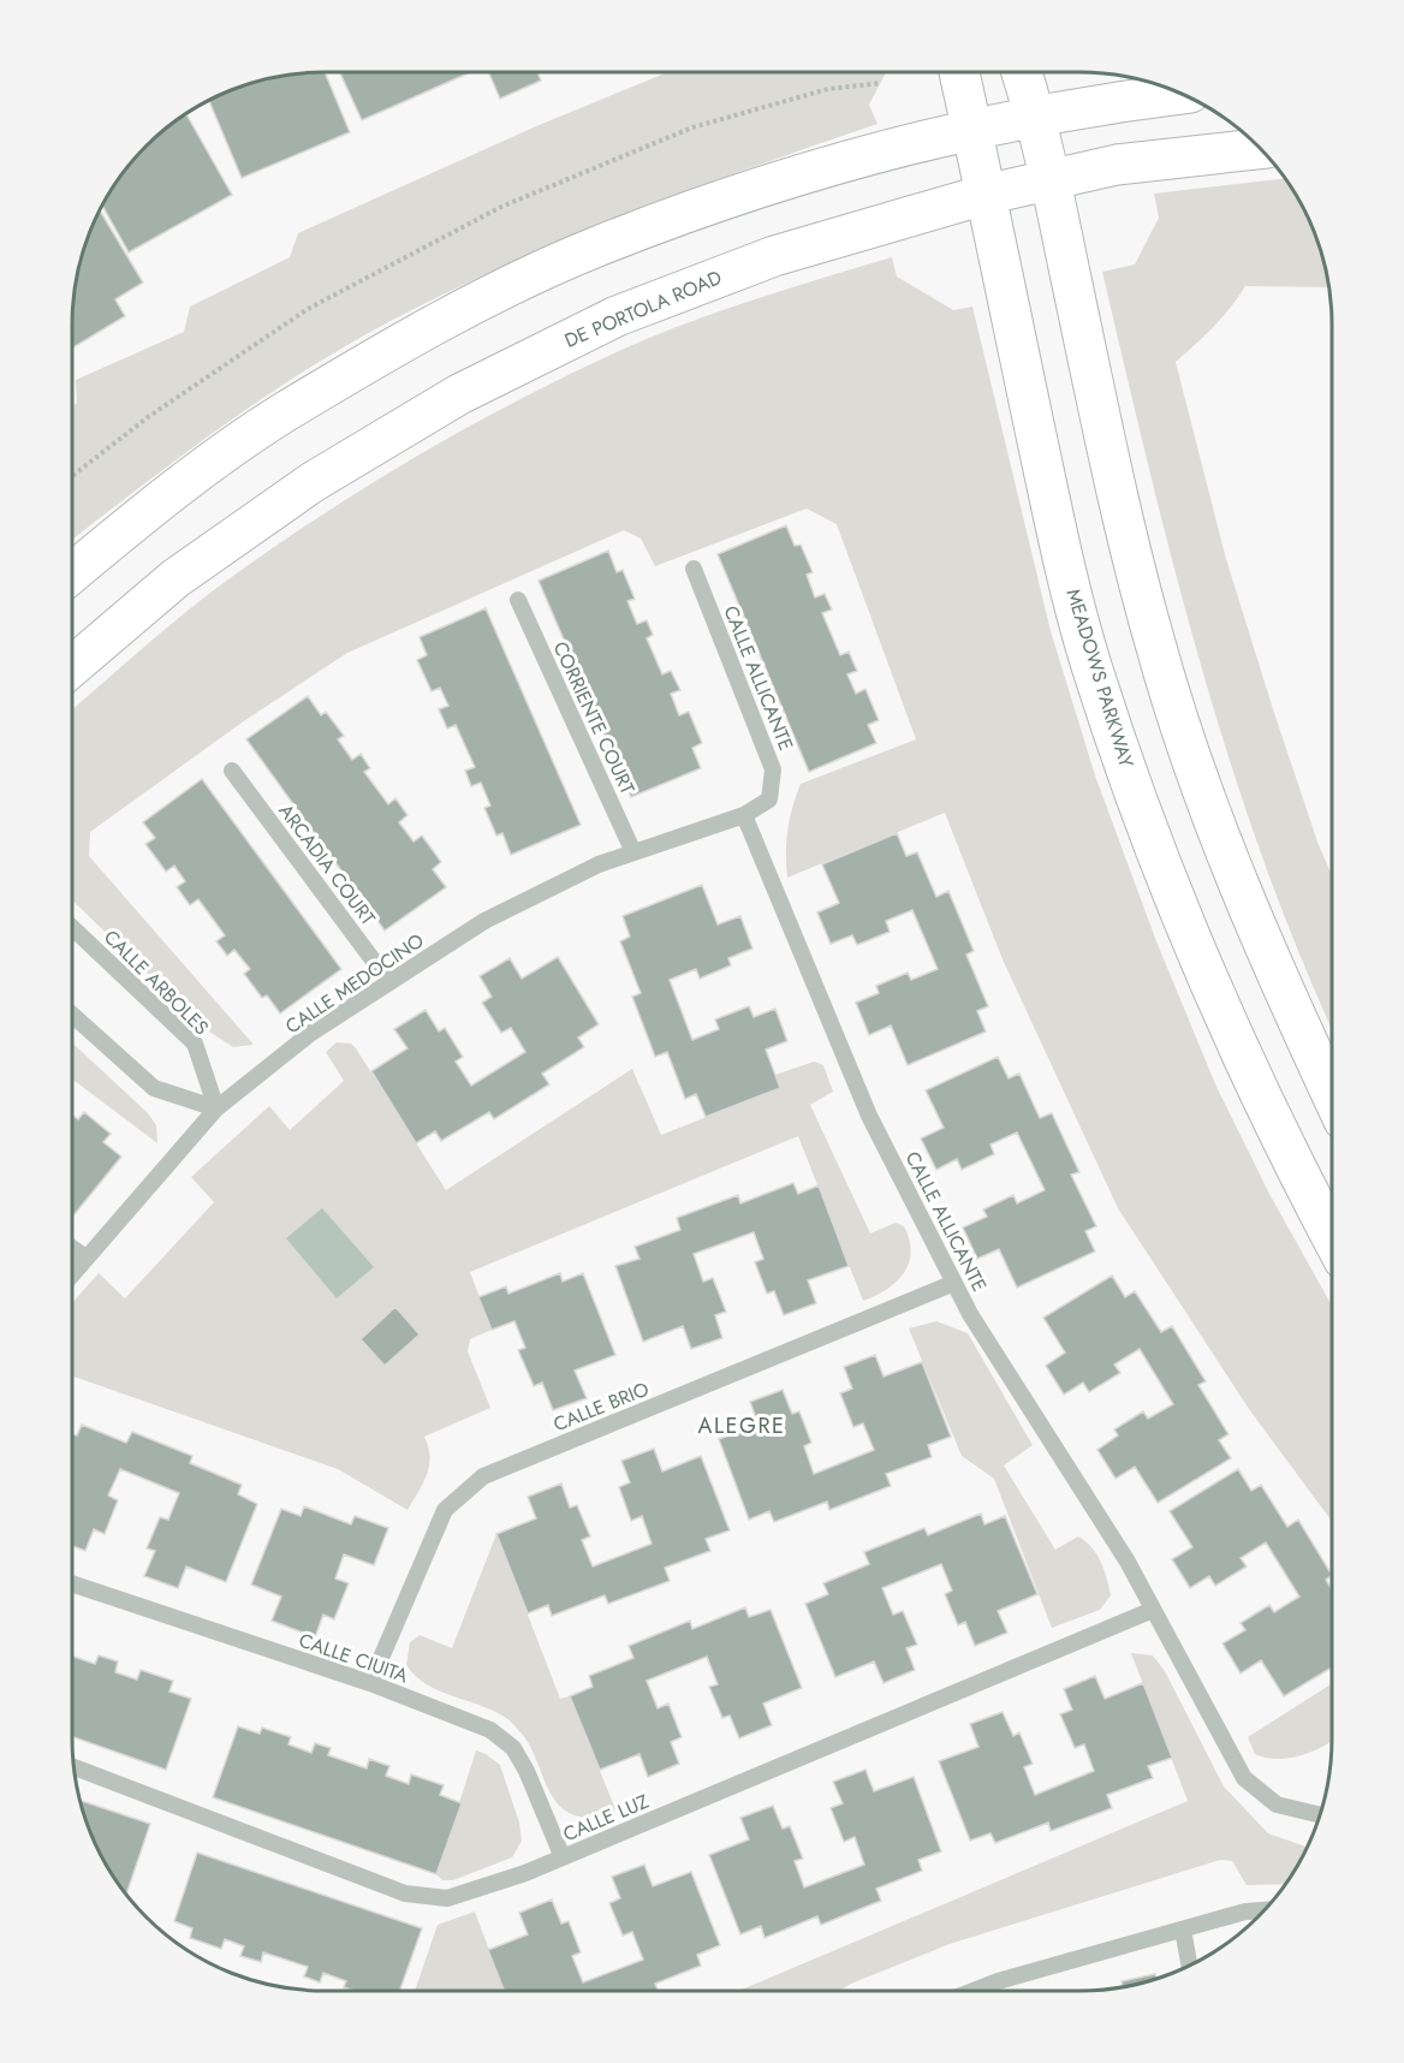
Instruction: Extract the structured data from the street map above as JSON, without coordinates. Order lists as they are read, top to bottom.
{
  "streets": {
    "main road": ["DE PORTOLA ROAD", "MEADOWS PARKWAY"],
    "lane": [
      "CALLE ALLICANTE",
      "CORRIENTE COURT",
      "ARCADIA COURT",
      "CALLE ARBOLES",
      "CALLE MEDOCINO",
      "CALLE BRIO",
      "CALLE CIUITA",
      "CALLE LUZ"
    ]
  },
  "crossings": [
    ["DE PORTOLA ROAD", "MEADOWS PARKWAY"],
    ["CALLE ALLICANTE", "CALLE MEDOCINO"],
    ["CALLE ALLICANTE", "CALLE BRIO"],
    ["CALLE ALLICANTE", "CALLE LUZ"],
    ["CORRIENTE COURT", "CALLE MEDOCINO"],
    ["ARCADIA COURT", "CALLE MEDOCINO"],
    ["CALLE ARBOLES", "CALLE MEDOCINO"],
    ["CALLE BRIO", "CALLE CIUITA"],
    ["CALLE CIUITA", "CALLE LUZ"]
  ],
  "districts": ["ALEGRE"]
}
